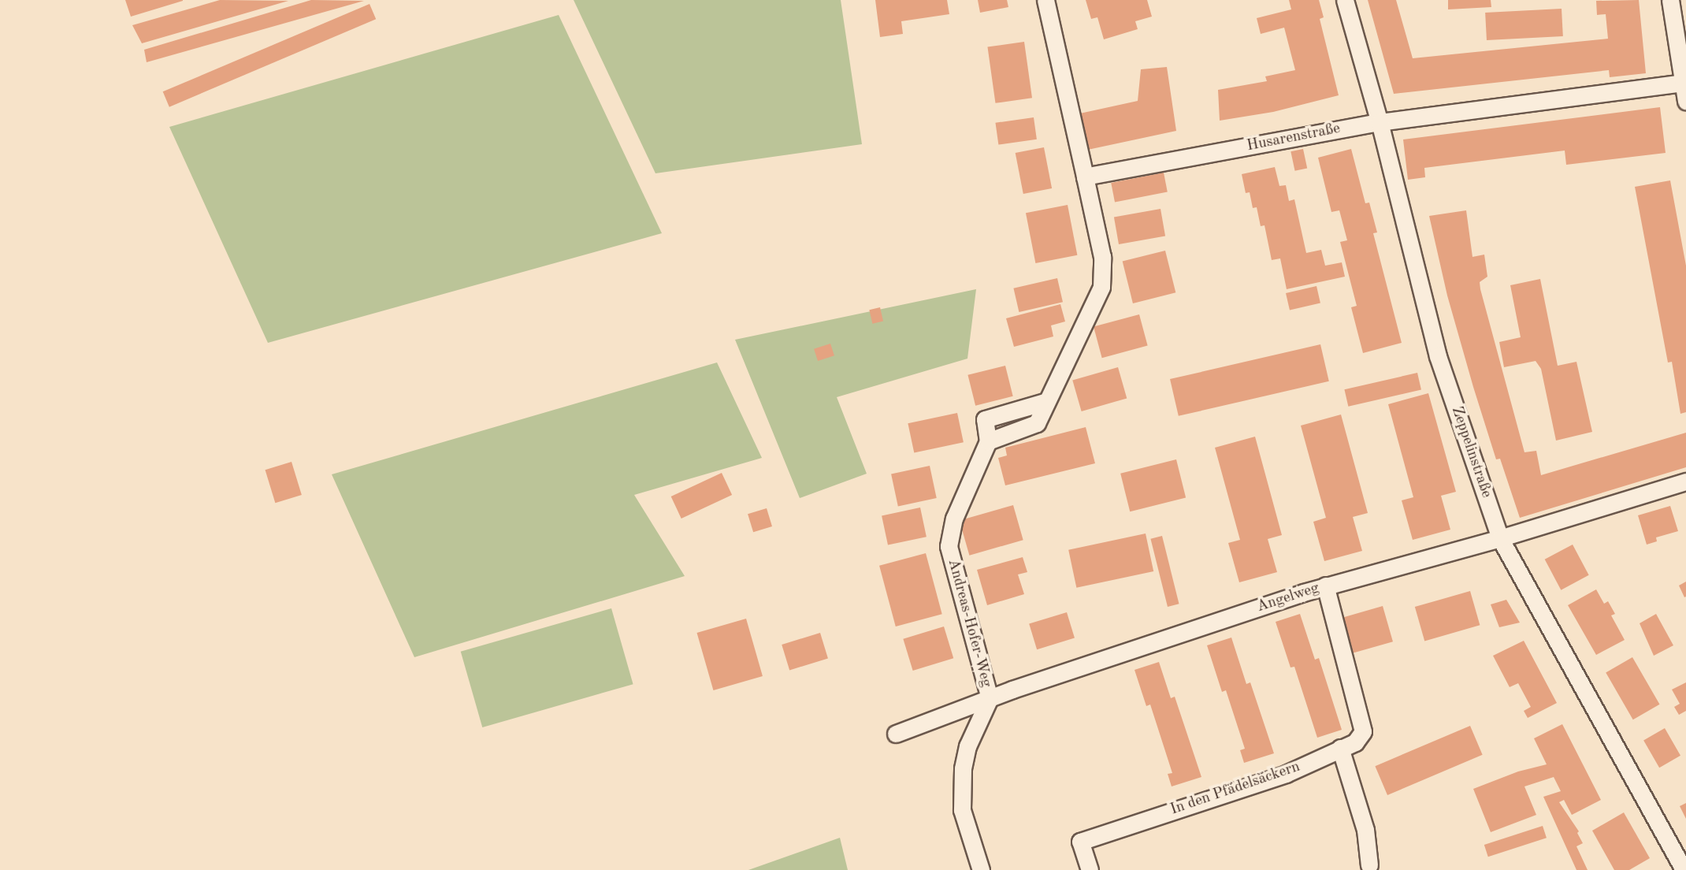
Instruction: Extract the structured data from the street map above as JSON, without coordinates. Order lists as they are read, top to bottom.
{
  "streets": {
    "street": [
      "Husarenstraße",
      "Zeppelinstraße",
      "Angelweg",
      "Andreas-Hofer-Weg",
      "In den Pfädelsäckern"
    ]
  },
  "crossings": [
    ["Husarenstraße", "Zeppelinstraße"],
    ["Husarenstraße", "Andreas-Hofer-Weg"],
    ["Zeppelinstraße", "Angelweg"],
    ["Angelweg", "Andreas-Hofer-Weg"],
    ["Angelweg", "In den Pfädelsäckern"]
  ]
}
